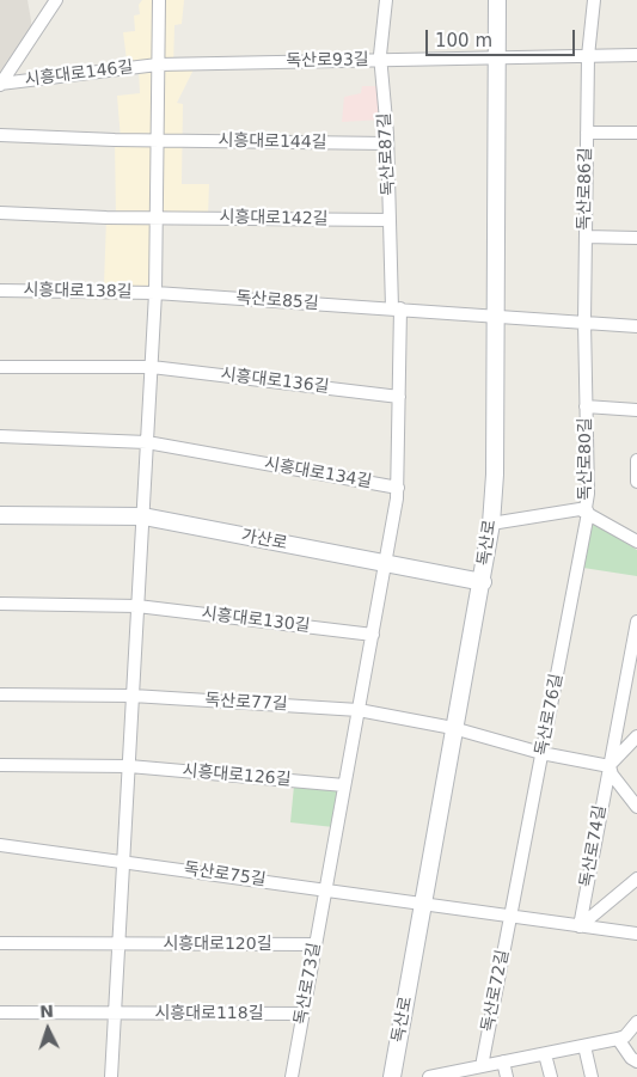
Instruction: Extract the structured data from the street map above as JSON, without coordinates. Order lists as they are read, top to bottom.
{
  "streets": {
    "main road": ["가산로", "독산로"],
    "street": [
      "독산로93길",
      "시흥대로146길",
      "시흥대로144길",
      "독산로87길",
      "독산로86길",
      "시흥대로142길",
      "시흥대로138길",
      "독산로85길",
      "시흥대로136길",
      "독산로80길",
      "시흥대로134길",
      "시흥대로130길",
      "독산로77길",
      "독산로76길",
      "시흥대로126길",
      "독산로74길",
      "독산로75길",
      "시흥대로120길",
      "독산로73길",
      "독산로72길",
      "시흥대로118길"
    ]
  },
  "crossings": [
    ["독산로93길", "시흥대로146길"],
    ["독산로93길", "독산로87길"],
    ["독산로93길", "독산로86길"],
    ["독산로93길", "독산로"],
    ["시흥대로144길", "독산로87길"],
    ["독산로87길", "시흥대로142길"],
    ["독산로87길", "독산로85길"],
    ["독산로86길", "독산로85길"],
    ["독산로86길", "독산로80길"],
    ["시흥대로138길", "독산로85길"],
    ["독산로85길", "독산로"],
    ["시흥대로136길", "시흥대로134길"],
    ["독산로80길", "독산로"],
    ["독산로80길", "독산로76길"],
    ["가산로", "독산로"],
    ["독산로", "독산로77길"],
    ["독산로", "독산로75길"],
    ["독산로77길", "독산로76길"],
    ["독산로77길", "독산로74길"],
    ["독산로76길", "독산로72길"],
    ["독산로75길", "독산로73길"],
    ["시흥대로120길", "독산로73길"],
    ["독산로73길", "시흥대로118길"]
  ],
  "scale_bar": "100 m",
  "north": "top"
}
